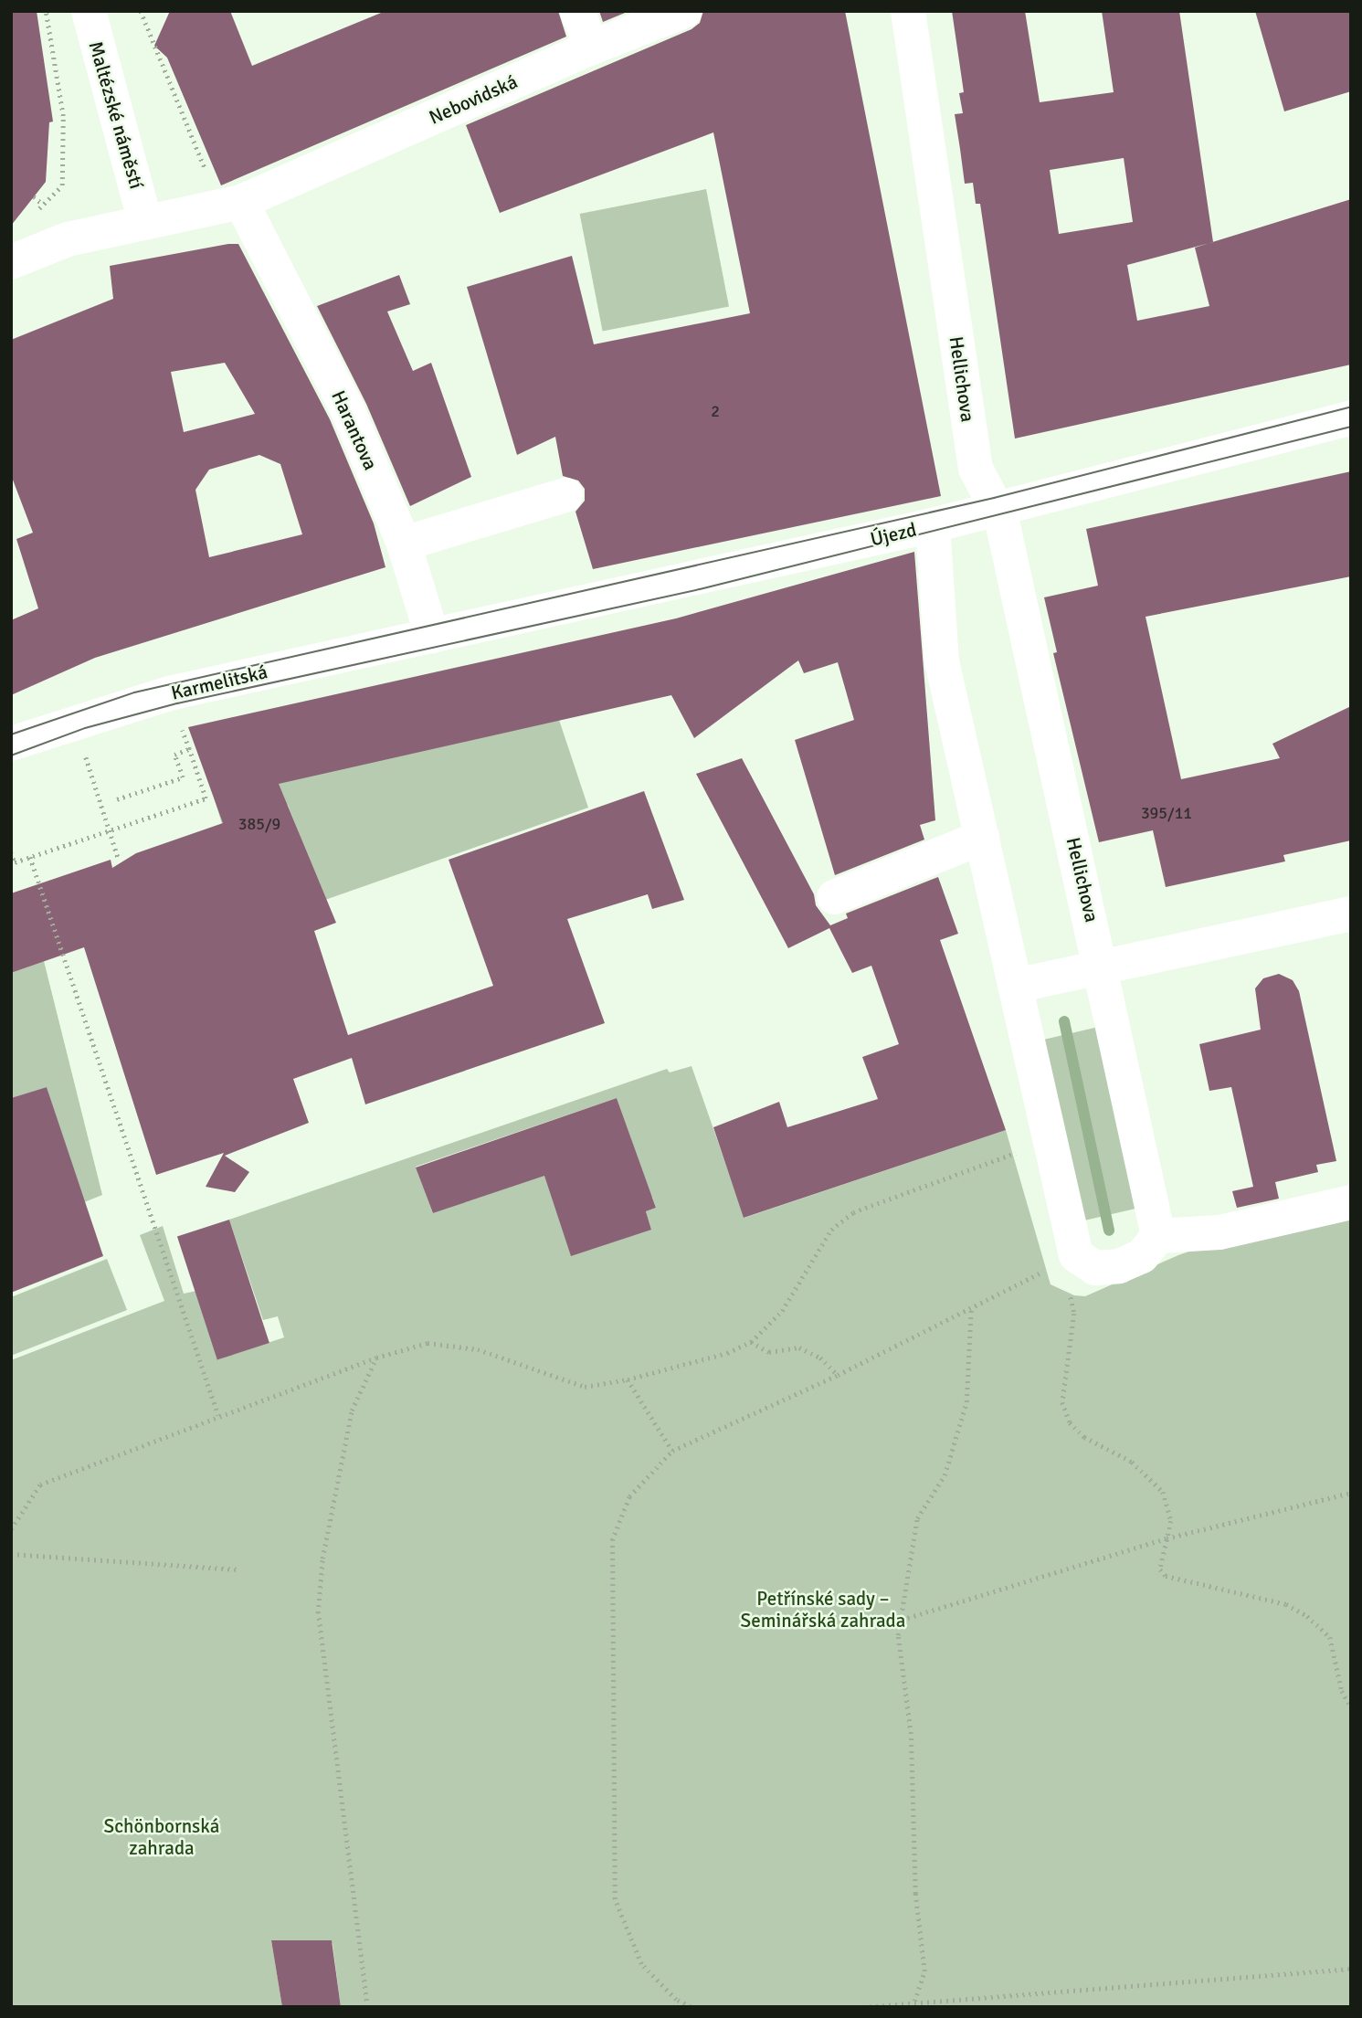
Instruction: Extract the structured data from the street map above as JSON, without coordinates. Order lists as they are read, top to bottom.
{
  "streets": {
    "street": [
      "Nebovidská",
      "Maltézské náměstí",
      "Hellichova",
      "Harantova",
      "Újezd",
      "Karmelitská"
    ]
  },
  "crossings": [
    ["Nebovidská", "Harantova"],
    ["Hellichova", "Újezd"],
    ["Harantova", "Újezd"],
    ["Harantova", "Karmelitská"],
    ["Újezd", "Karmelitská"]
  ],
  "parks": ["Petřínské sady – Seminářská zahrada", "Schönbornská zahrada"],
  "house_numbers": ["2", "395/11", "385/9"]
}
